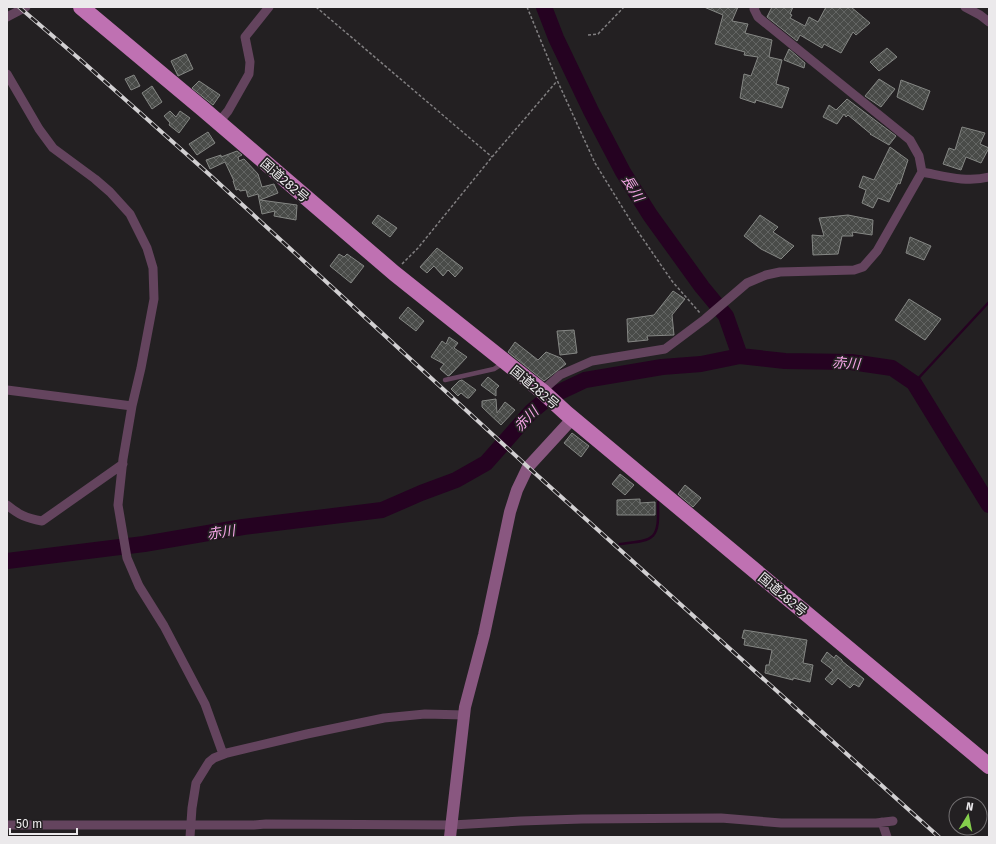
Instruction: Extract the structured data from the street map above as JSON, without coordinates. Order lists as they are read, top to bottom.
{
  "streets": {
    "highway": ["国道282号"]
  },
  "water": ["長川", "赤川"],
  "scale_bar": "50 m",
  "north": "top"
}
